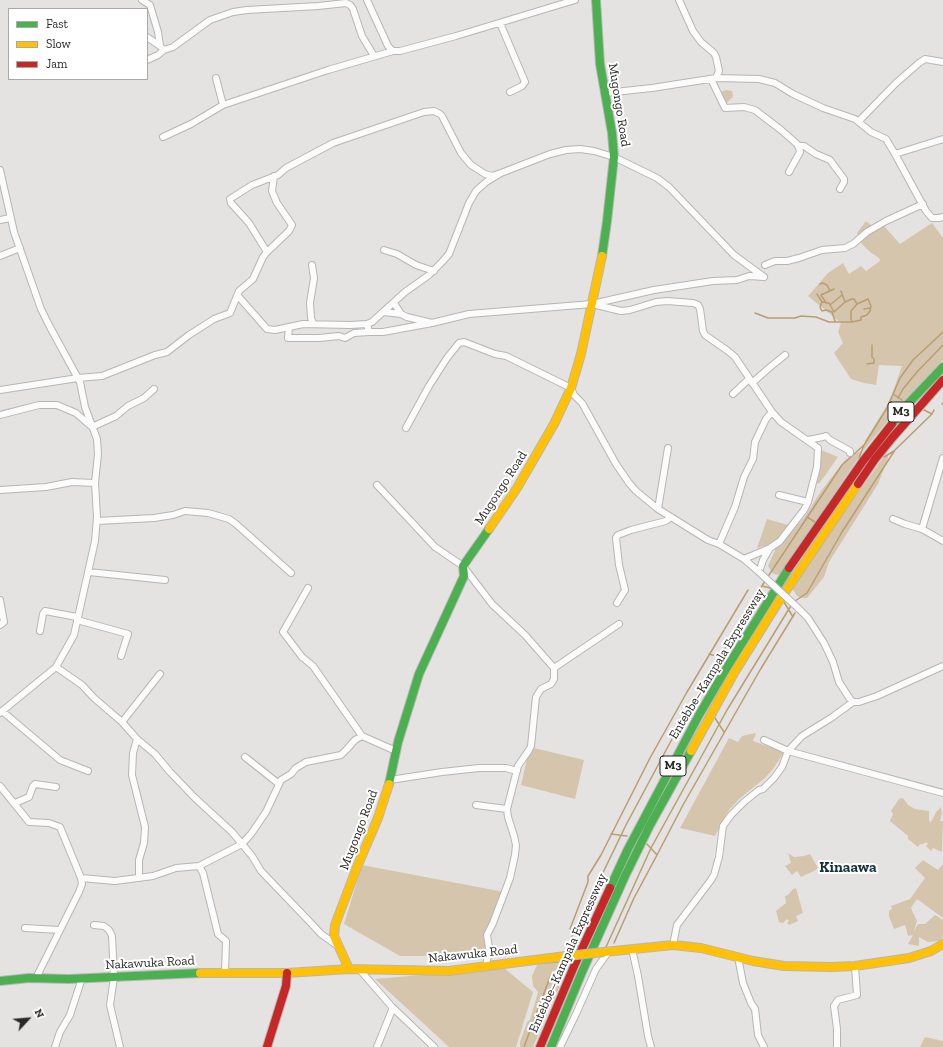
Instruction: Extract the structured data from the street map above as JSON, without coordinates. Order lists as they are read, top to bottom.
{
  "streets": {
    "main road": [
      "Mugongo Road",
      "M3",
      "Entebbe–Kampala Expressway",
      "Nakawuka Road"
    ]
  },
  "crossings": [
    ["Mugongo Road", "Nakawuka Road"]
  ],
  "districts": ["Kinaawa"],
  "legend": ["Fast", "Slow", "Jam"],
  "north": "top right"
}
